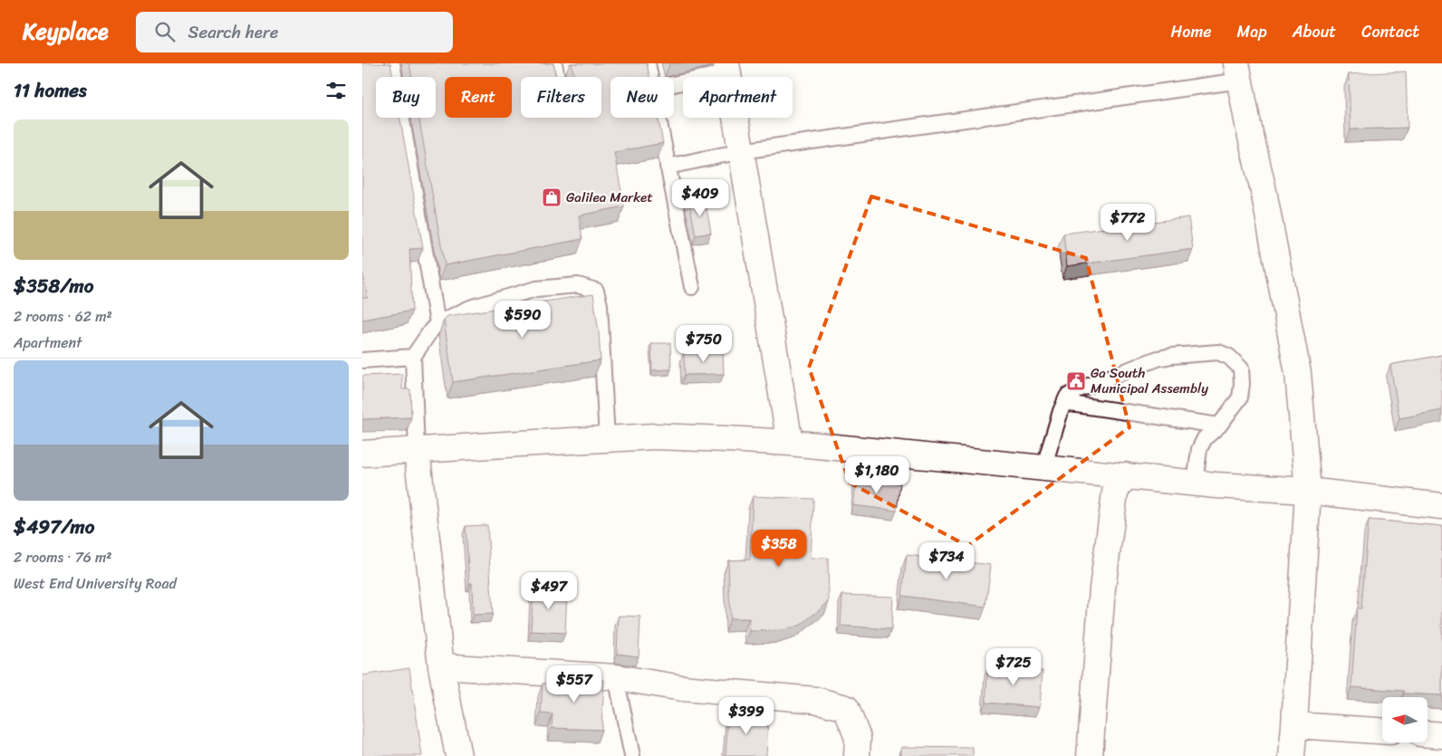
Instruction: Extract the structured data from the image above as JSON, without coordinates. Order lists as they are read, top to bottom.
{
  "places": {
    "shop": ["Galilea Market"],
    "public building": ["Ga South Municipal Assembly"]
  },
  "north": "left",
  "page": {
    "header": "Keyplace",
    "search": "Search here",
    "nav": [
      "Home",
      "Map",
      "About",
      "Contact"
    ],
    "heading": "11 homes",
    "chip": [
      "Buy",
      "Rent",
      "Filters",
      "New",
      "Apartment"
    ],
    "list": [
      {
        "name": "$358/mo",
        "note": "2 rooms · 62 m² · Apartment"
      },
      {
        "name": "$497/mo",
        "note": "2 rooms · 76 m² · West End University Road"
      }
    ],
    "price": [
      "$409",
      "$772",
      "$590",
      "$750",
      "$1,180",
      "$358",
      "$734",
      "$497",
      "$725",
      "$557",
      "$399"
    ]
  }
}
